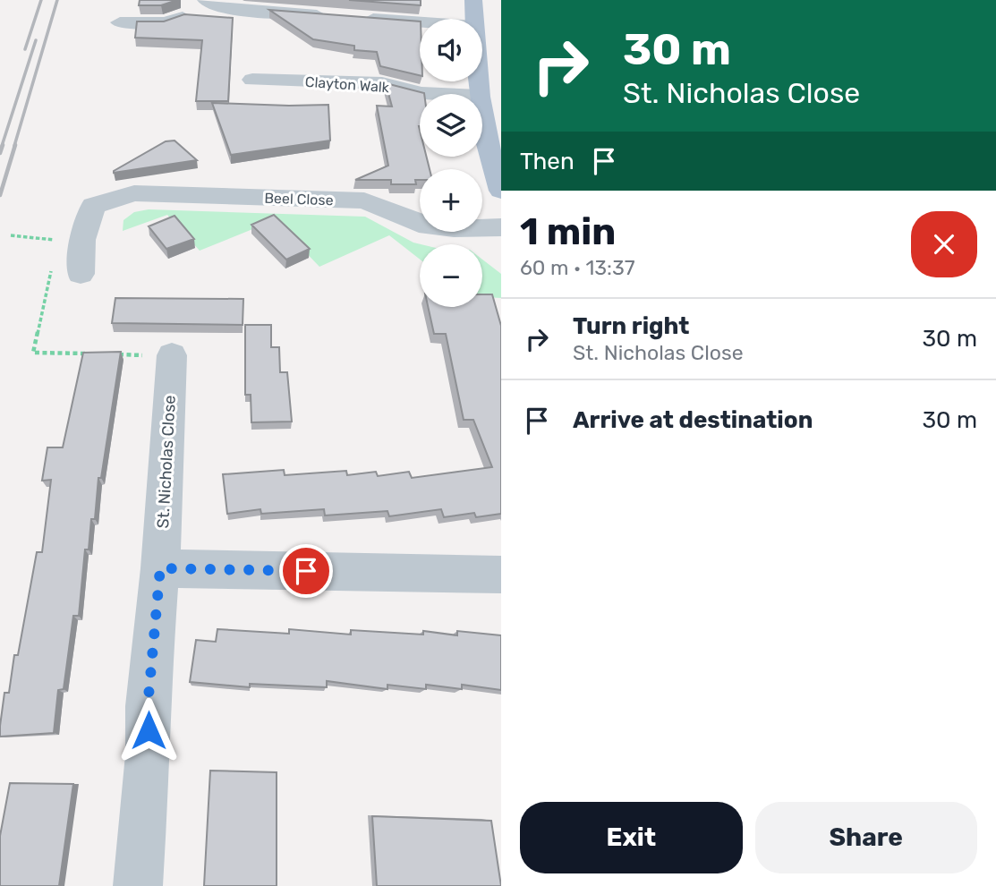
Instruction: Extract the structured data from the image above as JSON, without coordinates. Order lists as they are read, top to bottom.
{
  "streets": {
    "street": ["Clayton Walk", "Beel Close", "St. Nicholas Close"]
  },
  "page": {
    "turn": ["30 m", "St. Nicholas Close"],
    "map_buttons": ["+", "−"],
    "then": "Then",
    "heading": ["1 min", "60 m · 13:37"],
    "list": [
      {
        "name": "Turn right",
        "note": "St. Nicholas Close",
        "value": "30 m"
      },
      {
        "name": "Arrive at destination",
        "value": "30 m"
      }
    ],
    "buttons": ["Exit", "Share"]
  }
}
